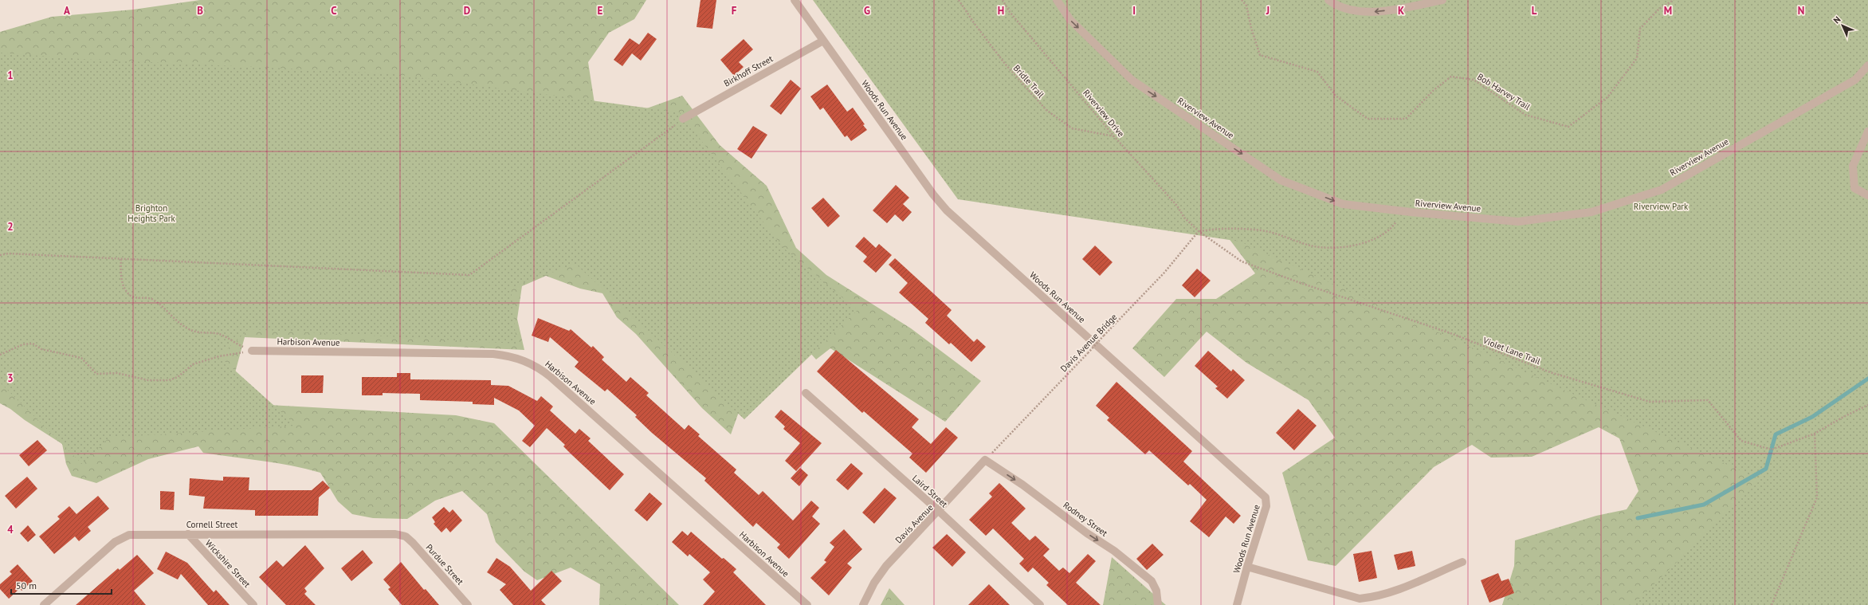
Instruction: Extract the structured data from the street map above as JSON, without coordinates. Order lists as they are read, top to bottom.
{
  "streets": {
    "street": [
      "Birkhoff Street",
      "Woods Run Avenue",
      "Riverview Avenue",
      "Harbison Avenue",
      "Laird Street",
      "Rodney Street",
      "Davis Avenue",
      "Cornell Street",
      "Wickshire Street",
      "Purdue Street"
    ],
    "path": [
      "Bridle Trail",
      "Bob Harvey Trail",
      "Riverview Drive",
      "Davis Avenue Bridge",
      "Violet Lane Trail"
    ]
  },
  "crossings": [
    ["Birkhoff Street", "Woods Run Avenue"],
    ["Bridle Trail", "Riverview Drive"],
    ["Riverview Drive", "Davis Avenue Bridge"],
    ["Riverview Drive", "Violet Lane Trail"],
    ["Davis Avenue Bridge", "Violet Lane Trail"],
    ["Davis Avenue Bridge", "Rodney Street"],
    ["Davis Avenue Bridge", "Davis Avenue"],
    ["Laird Street", "Davis Avenue"],
    ["Rodney Street", "Davis Avenue"],
    ["Cornell Street", "Wickshire Street"],
    ["Cornell Street", "Purdue Street"]
  ],
  "one_way": ["Riverview Avenue", "Rodney Street"],
  "parks": ["Riverview Park", "Brighton Heights Park"],
  "scale_bar": "50 m",
  "north": "top left",
  "grid": {
    "columns": [
      "A",
      "B",
      "C",
      "D",
      "E",
      "F",
      "G",
      "H",
      "I",
      "J",
      "K",
      "L",
      "M",
      "N"
    ],
    "rows": [
      "1",
      "2",
      "3",
      "4"
    ]
  }
}
